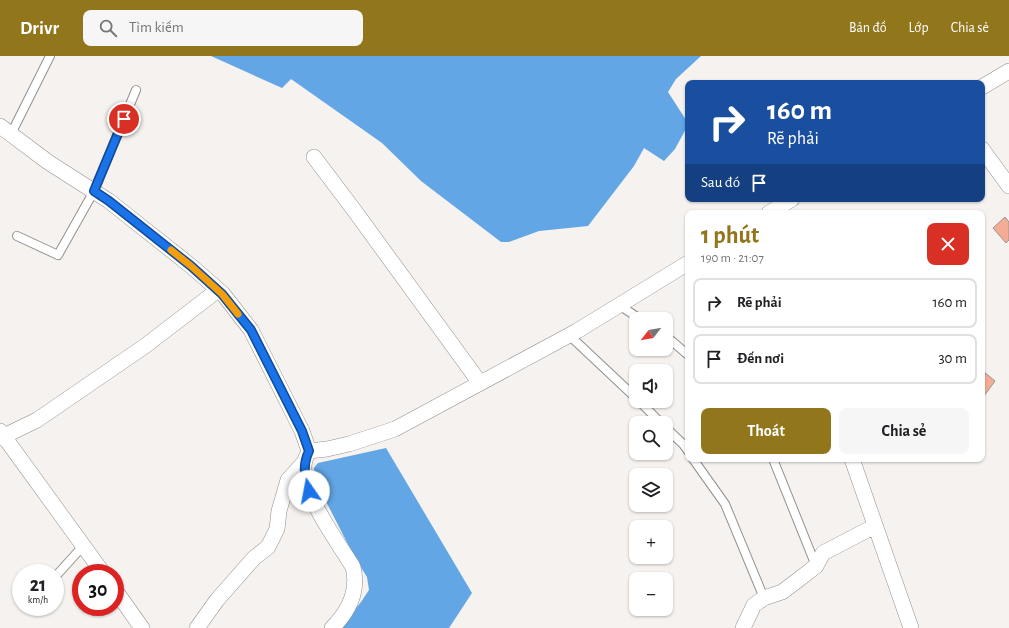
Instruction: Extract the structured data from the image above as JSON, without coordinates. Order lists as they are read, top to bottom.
{
  "north": "bottom left",
  "page": {
    "header": "Drivr",
    "search": "Tìm kiếm",
    "nav": ["Bản đồ", "Lớp", "Chia sẻ"],
    "turn": ["160 m", "Rẽ phải"],
    "then": "Sau đó",
    "heading": ["1 phút", "190 m · 21:07"],
    "list": [
      {
        "name": "Rẽ phải",
        "value": "160 m"
      },
      {
        "name": "Đến nơi",
        "value": "30 m"
      }
    ],
    "map_buttons": ["+", "−"],
    "buttons": ["Thoát", "Chia sẻ"],
    "speed": "21 km/h",
    "limit": "30"
  }
}
